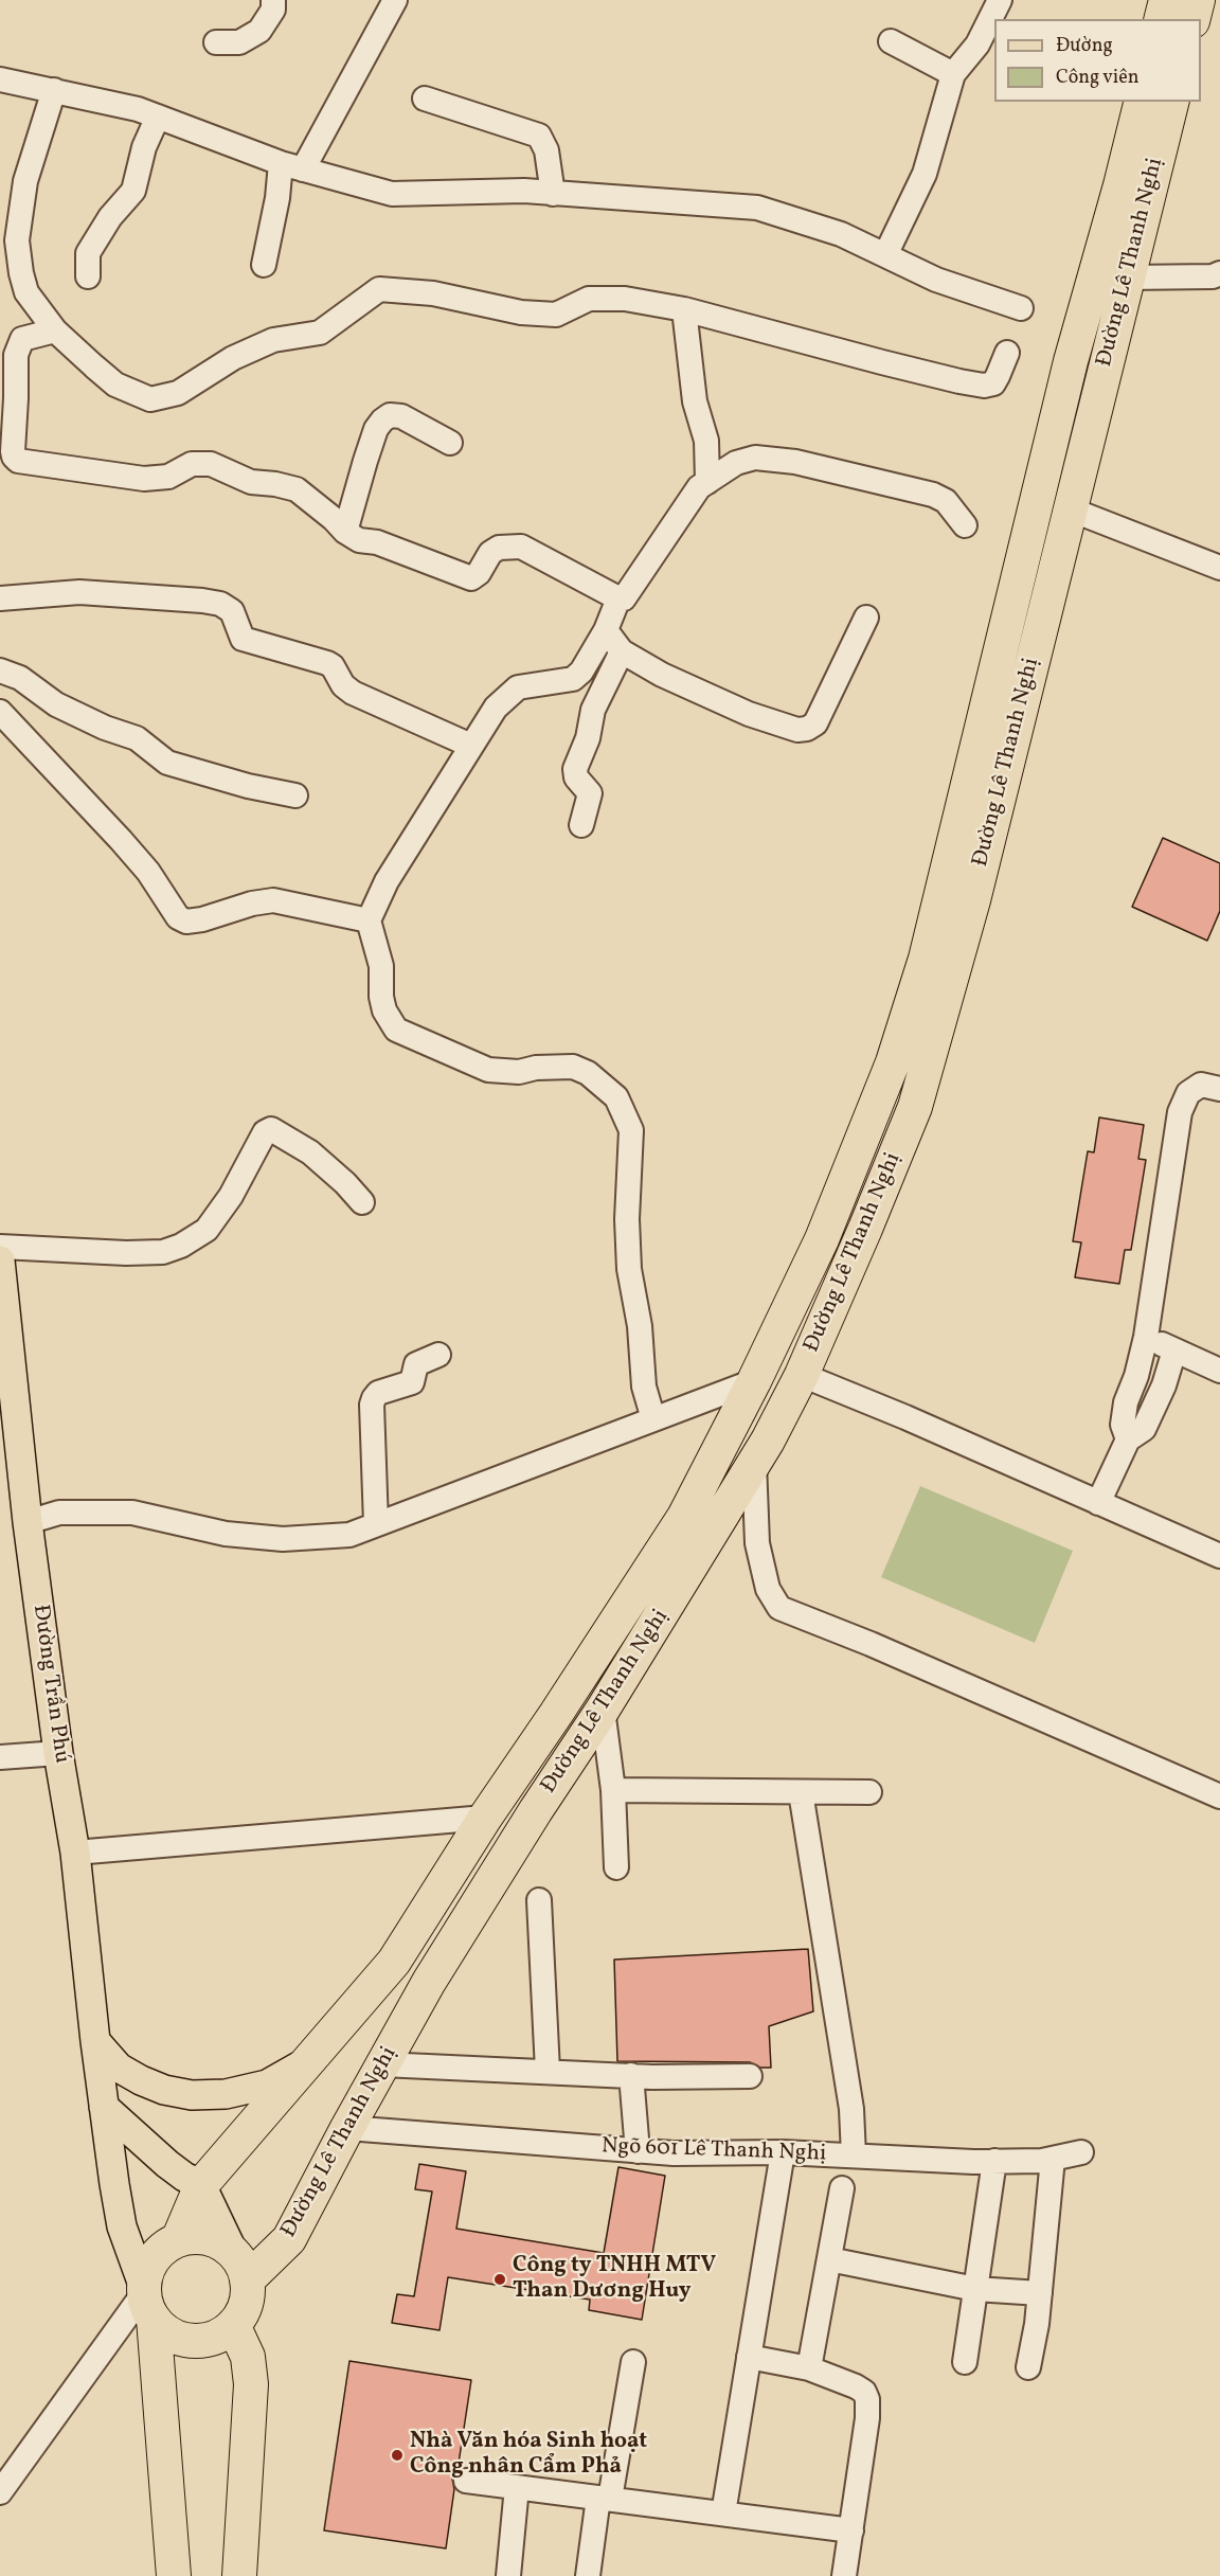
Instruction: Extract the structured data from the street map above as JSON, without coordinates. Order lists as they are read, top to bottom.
{
  "streets": {
    "highway": ["Đường Lê Thanh Nghị"],
    "main road": ["Đường Trần Phú"],
    "street": ["Ngõ 601 Lê Thanh Nghị"]
  },
  "crossings": [
    ["Đường Lê Thanh Nghị", "Đường Trần Phú"],
    ["Đường Lê Thanh Nghị", "Ngõ 601 Lê Thanh Nghị"]
  ],
  "places": ["Công ty TNHH MTV Than Dương Huy", "Nhà Văn hóa Sinh hoạt Công nhân Cẩm Phả"],
  "legend": ["Đường", "Công viên"]
}
